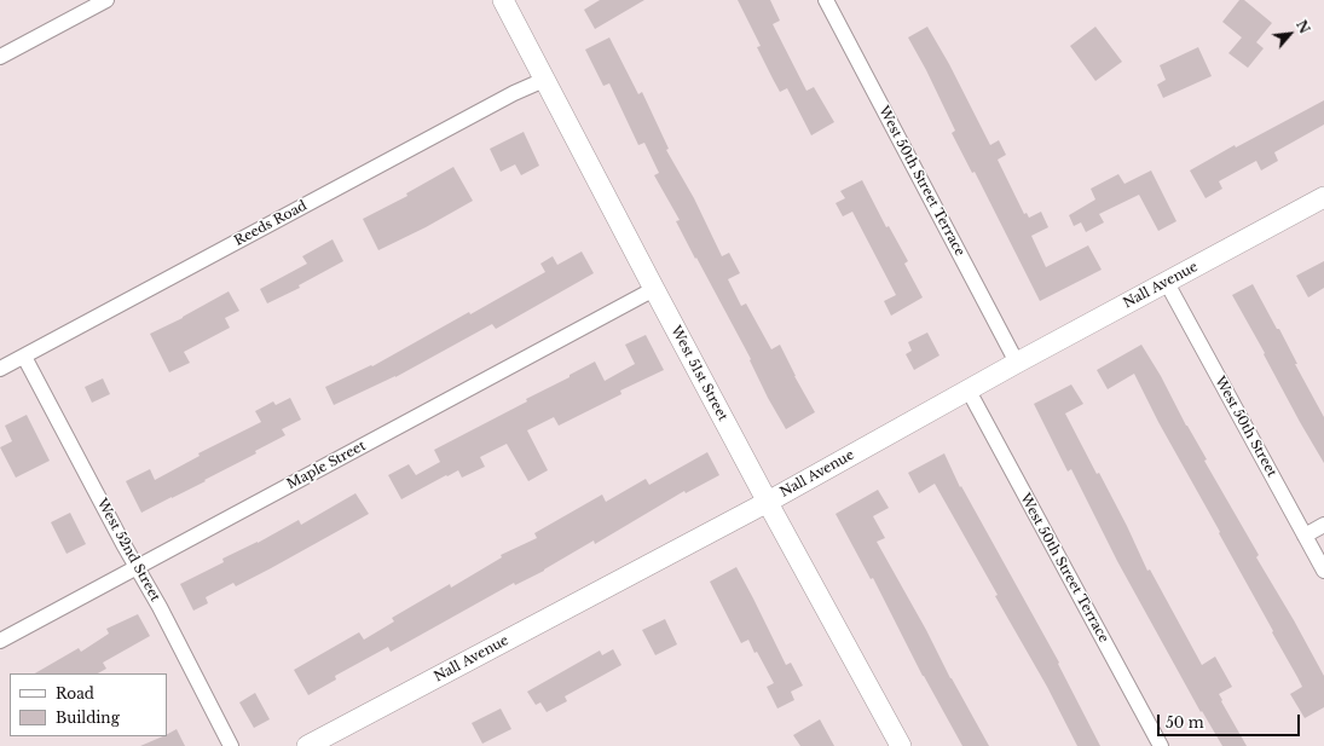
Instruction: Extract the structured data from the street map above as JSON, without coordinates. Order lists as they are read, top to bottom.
{
  "streets": {
    "street": [
      "West 50th Street Terrace",
      "Reeds Road",
      "Nall Avenue",
      "West 51st Street",
      "West 50th Street",
      "Maple Street",
      "West 52nd Street"
    ]
  },
  "crossings": [
    ["West 50th Street Terrace", "Nall Avenue"],
    ["Reeds Road", "West 51st Street"],
    ["Reeds Road", "West 52nd Street"],
    ["Nall Avenue", "West 51st Street"],
    ["Nall Avenue", "West 50th Street"],
    ["West 51st Street", "Maple Street"],
    ["Maple Street", "West 52nd Street"]
  ],
  "legend": ["Road", "Building"],
  "scale_bar": "50 m",
  "north": "top right"
}
